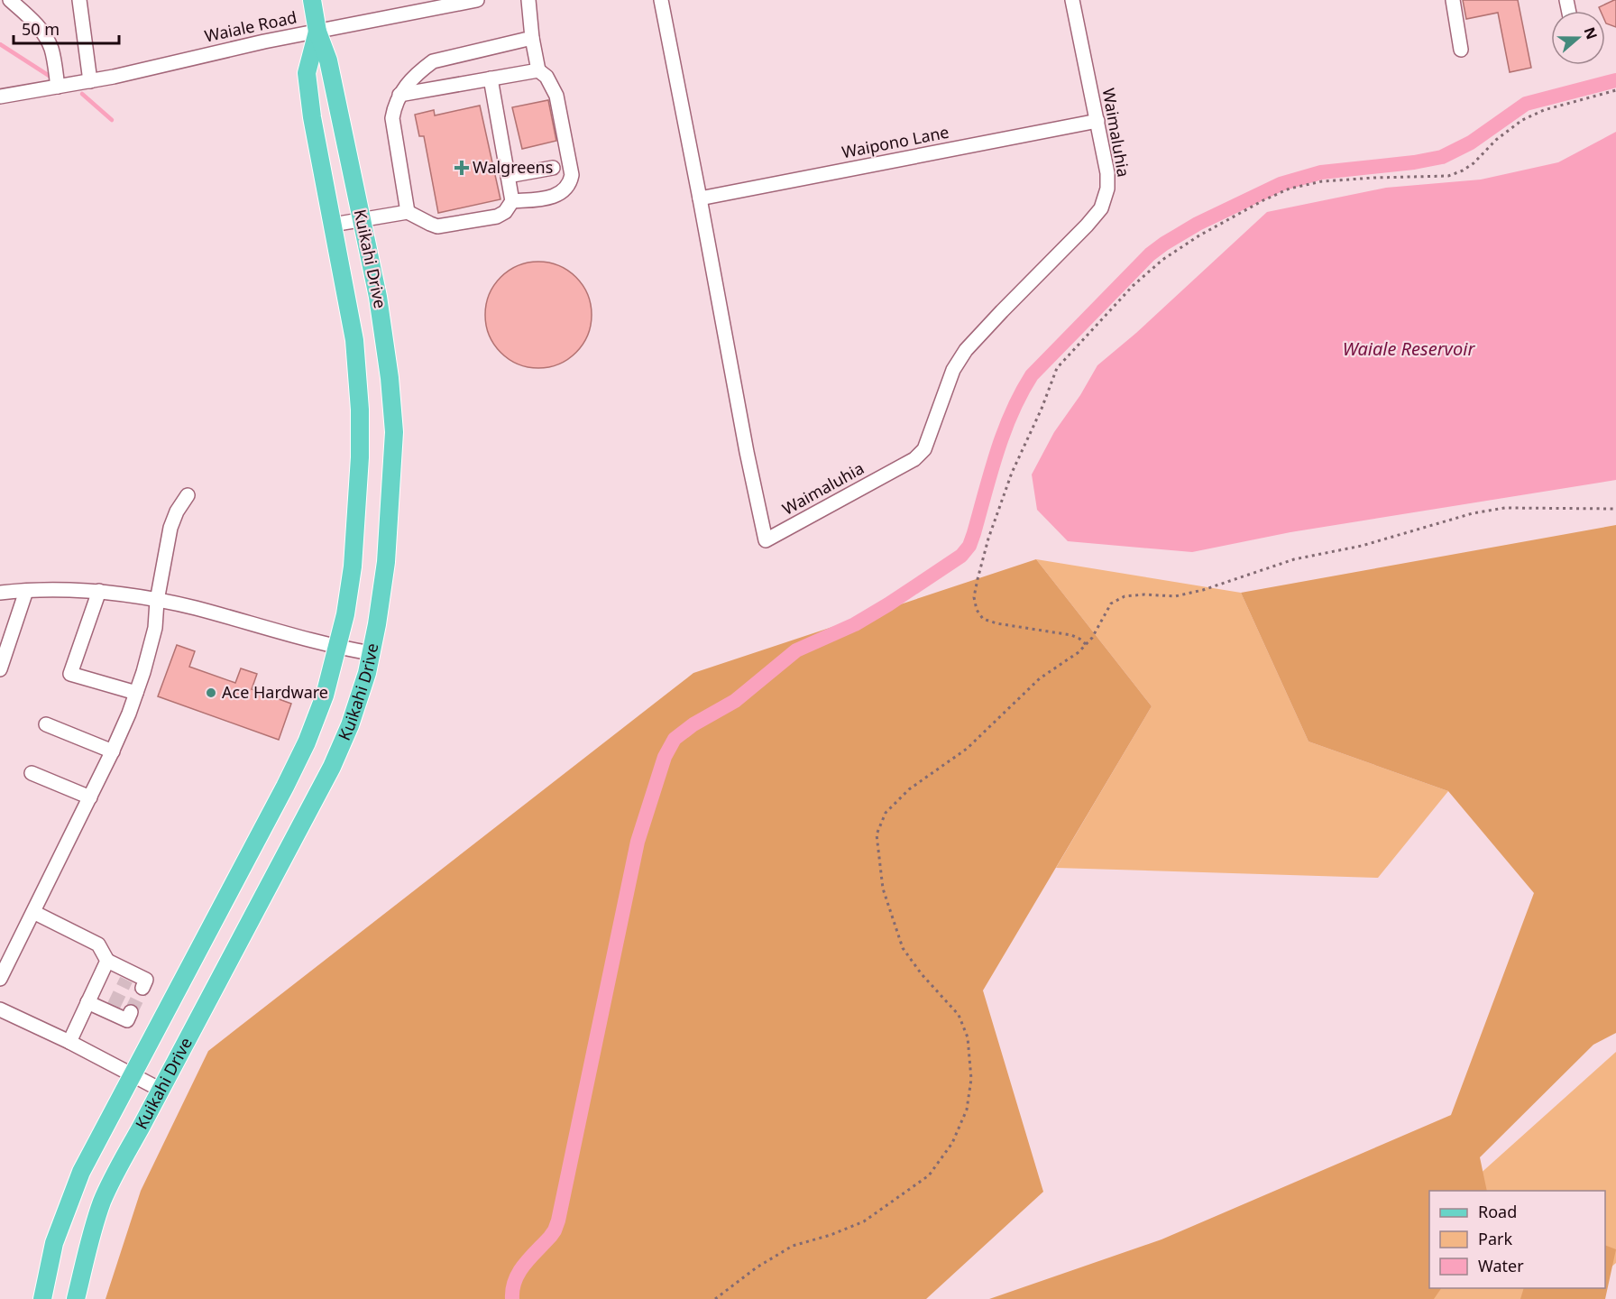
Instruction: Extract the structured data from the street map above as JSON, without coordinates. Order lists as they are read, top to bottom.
{
  "streets": {
    "main road": ["Kuikahi Drive"],
    "street": ["Waiale Road", "Waimaluhia", "Waipono Lane"]
  },
  "crossings": [
    ["Waiale Road", "Kuikahi Drive"],
    ["Waimaluhia", "Waipono Lane"]
  ],
  "water": ["Waiale Reservoir"],
  "places": {
    "health": ["Walgreens"],
    "other": ["Ace Hardware"]
  },
  "legend": ["Road", "Park", "Water"],
  "scale_bar": "50 m",
  "north": "right"
}
